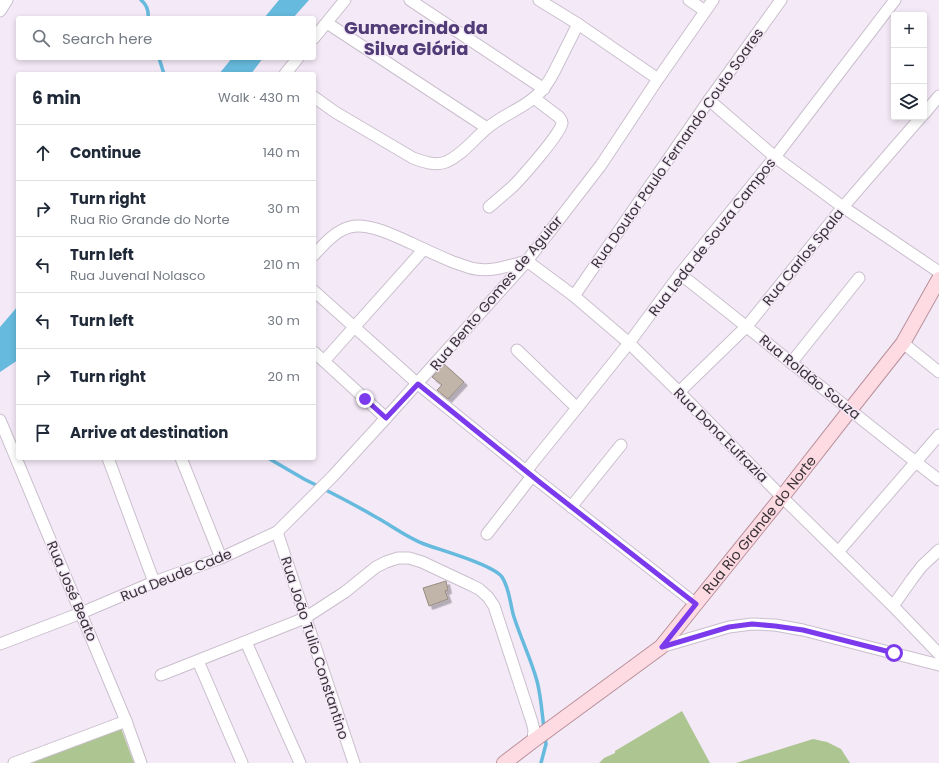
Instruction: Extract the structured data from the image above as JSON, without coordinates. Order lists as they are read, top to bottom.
{
  "streets": {
    "main road": ["Rua Rio Grande do Norte"],
    "street": [
      "Rua Doutor Paulo Fernando Couto Soares",
      "Rua Leda de Souza Campos",
      "Rua Carlos Spala",
      "Rua Bento Gomes de Aguiar",
      "Rua Roldão Souza",
      "Rua Dona Eufrazia",
      "Rua Deude Cade",
      "Rua José Beato",
      "Rua João Tulio Constantino"
    ]
  },
  "crossings": [
    ["Rua Doutor Paulo Fernando Couto Soares", "Rua Dona Eufrazia"],
    ["Rua Leda de Souza Campos", "Rua Roldão Souza"],
    ["Rua Leda de Souza Campos", "Rua Dona Eufrazia"],
    ["Rua Carlos Spala", "Rua Roldão Souza"],
    ["Rua Carlos Spala", "Rua Dona Eufrazia"],
    ["Rua Bento Gomes de Aguiar", "Rua Dona Eufrazia"],
    ["Rua Bento Gomes de Aguiar", "Rua Deude Cade"],
    ["Rua Roldão Souza", "Rua Rio Grande do Norte"],
    ["Rua Dona Eufrazia", "Rua Rio Grande do Norte"],
    ["Rua Deude Cade", "Rua José Beato"],
    ["Rua Deude Cade", "Rua João Tulio Constantino"]
  ],
  "districts": ["Gumercindo da Silva Glória"],
  "page": {
    "map_buttons": ["+", "−"],
    "search": "Search here",
    "heading": ["6 min", "Walk · 430 m"],
    "list": [
      ["Continue", "140 m"],
      ["Turn right", "Rua Rio Grande do Norte", "30 m"],
      ["Turn left", "Rua Juvenal Nolasco", "210 m"],
      ["Turn left", "30 m"],
      ["Turn right", "20 m"],
      "Arrive at destination"
    ]
  }
}
